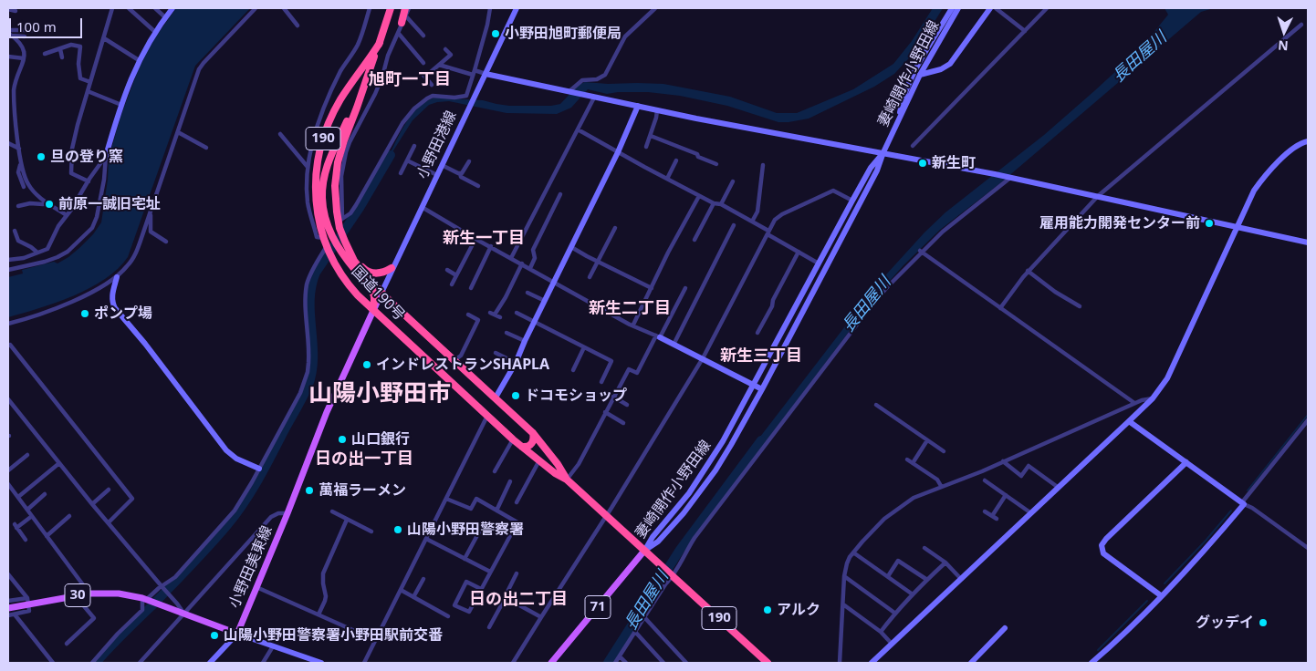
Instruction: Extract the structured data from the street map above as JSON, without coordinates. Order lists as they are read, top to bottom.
{
  "streets": {
    "highway": ["190", "国道190号"],
    "main road": ["小野田美東線", "30", "71"],
    "street": ["妻崎開作小野田線", "小野田港線"]
  },
  "crossings": [
    ["妻崎開作小野田線", "国道190号"],
    ["妻崎開作小野田線", "71"],
    ["小野田港線", "国道190号"],
    ["小野田港線", "小野田美東線"],
    ["国道190号", "小野田美東線"],
    ["国道190号", "71"],
    ["小野田美東線", "30"]
  ],
  "districts": [
    "旭町一丁目",
    "新生一丁目",
    "新生二丁目",
    "新生三丁目",
    "山陽小野田市",
    "日の出一丁目",
    "日の出二丁目"
  ],
  "water": ["長田屋川"],
  "places": [
    "小野田旭町郵便局",
    "旦の登り窯",
    "新生町",
    "前原一誠旧宅址",
    "雇用能力開発センター前",
    "ポンプ場",
    "インドレストランSHAPLA",
    "ドコモショップ",
    "山口銀行",
    "萬福ラーメン",
    "山陽小野田警察署",
    "アルク",
    "グッデイ",
    "山陽小野田警察署小野田駅前交番"
  ],
  "scale_bar": "100 m",
  "north": "bottom"
}
